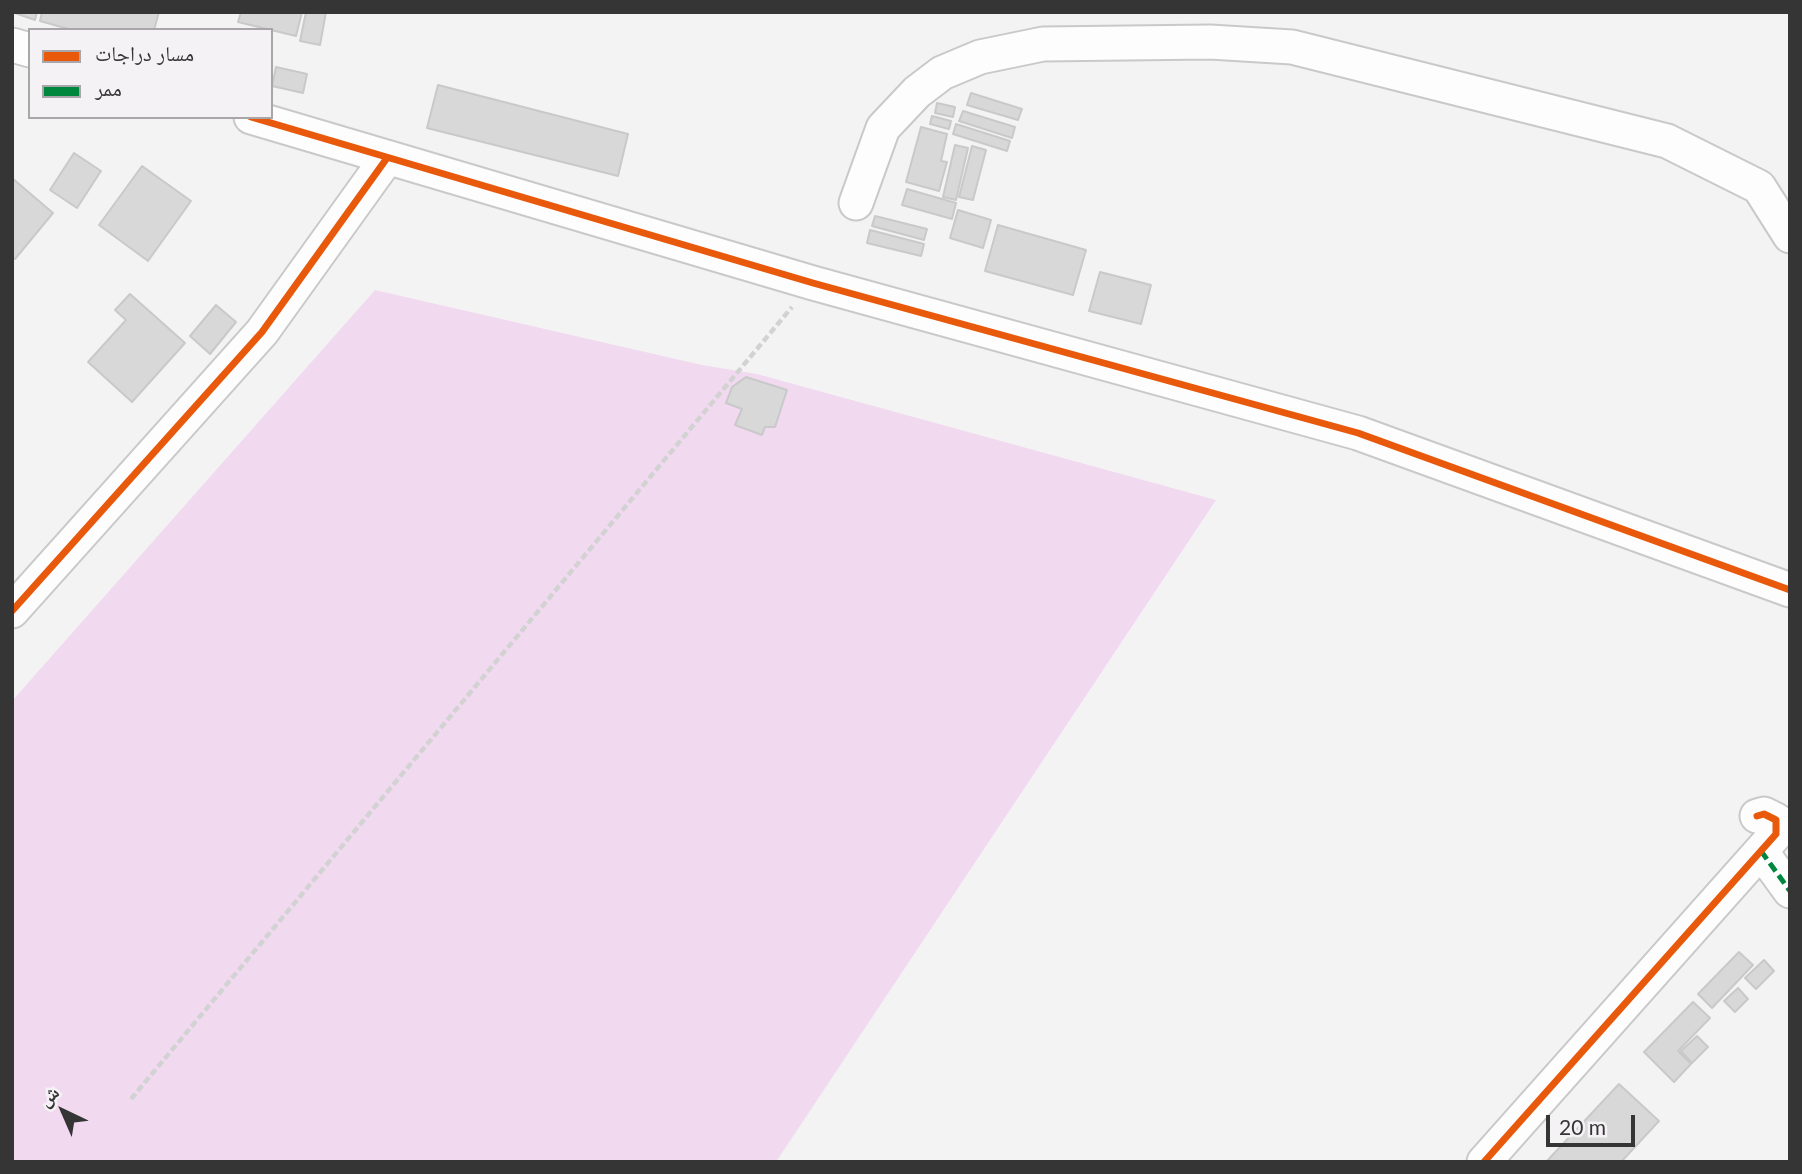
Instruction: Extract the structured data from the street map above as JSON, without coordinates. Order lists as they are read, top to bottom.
{
  "legend": ["مسار دراجات", "ممر"],
  "scale_bar": "20 m",
  "north": "top left"
}
